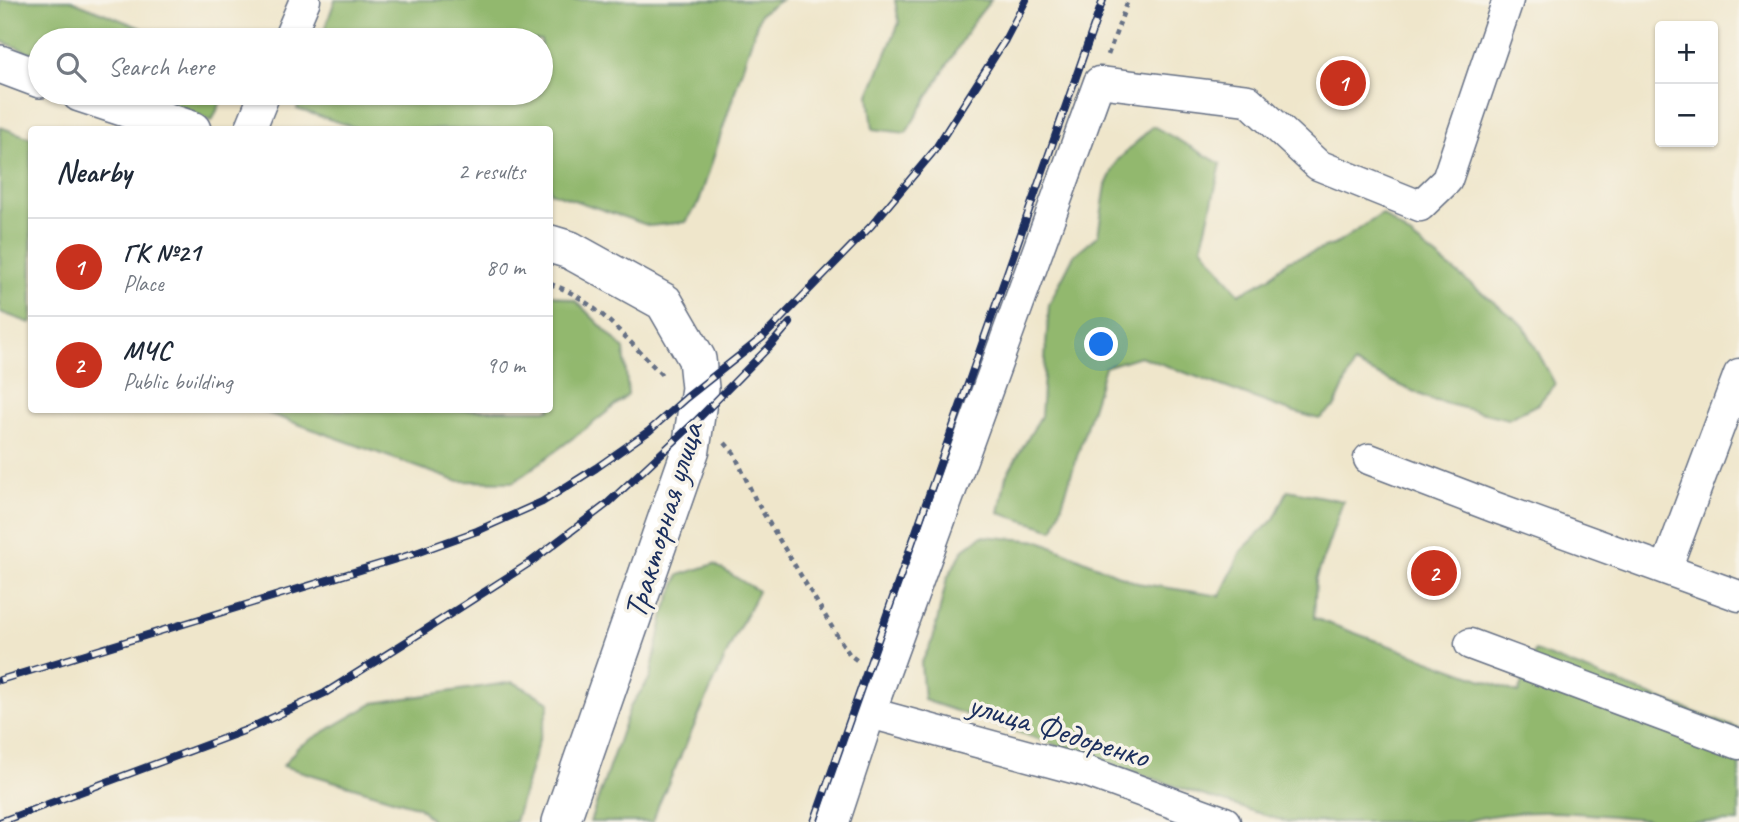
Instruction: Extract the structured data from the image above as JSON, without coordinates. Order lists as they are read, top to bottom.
{
  "streets": {
    "main road": ["Тракторная улица"],
    "street": ["улица Федоренко"]
  },
  "page": {
    "map_buttons": ["+", "−"],
    "search": "Search here",
    "pins": ["1", "2"],
    "heading": ["Nearby", "2 results"],
    "list": [
      {
        "mark": "1",
        "name": "ГК №21",
        "note": "Place",
        "value": "80 m"
      },
      {
        "mark": "2",
        "name": "МЧС",
        "note": "Public building",
        "value": "90 m"
      }
    ]
  }
}
